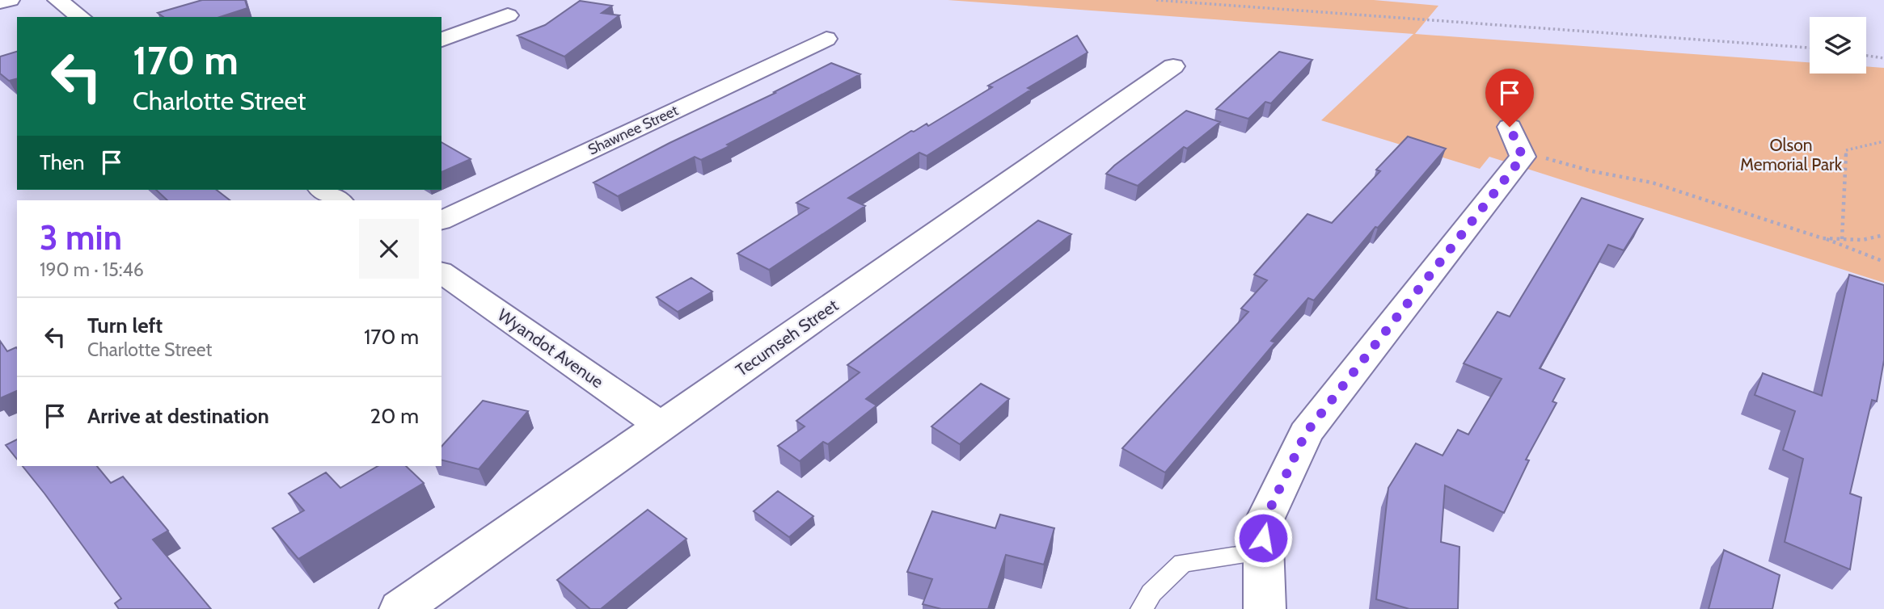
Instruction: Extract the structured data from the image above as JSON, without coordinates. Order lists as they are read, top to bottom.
{
  "streets": {
    "street": ["Shawnee Street", "Tecumseh Street", "Wyandot Avenue"]
  },
  "crossings": [
    ["Tecumseh Street", "Wyandot Avenue"]
  ],
  "parks": ["Olson Memorial Park"],
  "page": {
    "turn": ["170 m", "Charlotte Street"],
    "then": "Then",
    "heading": ["3 min", "190 m · 15:46"],
    "list": [
      {
        "name": "Turn left",
        "note": "Charlotte Street",
        "value": "170 m"
      },
      {
        "name": "Arrive at destination",
        "value": "20 m"
      }
    ]
  }
}
